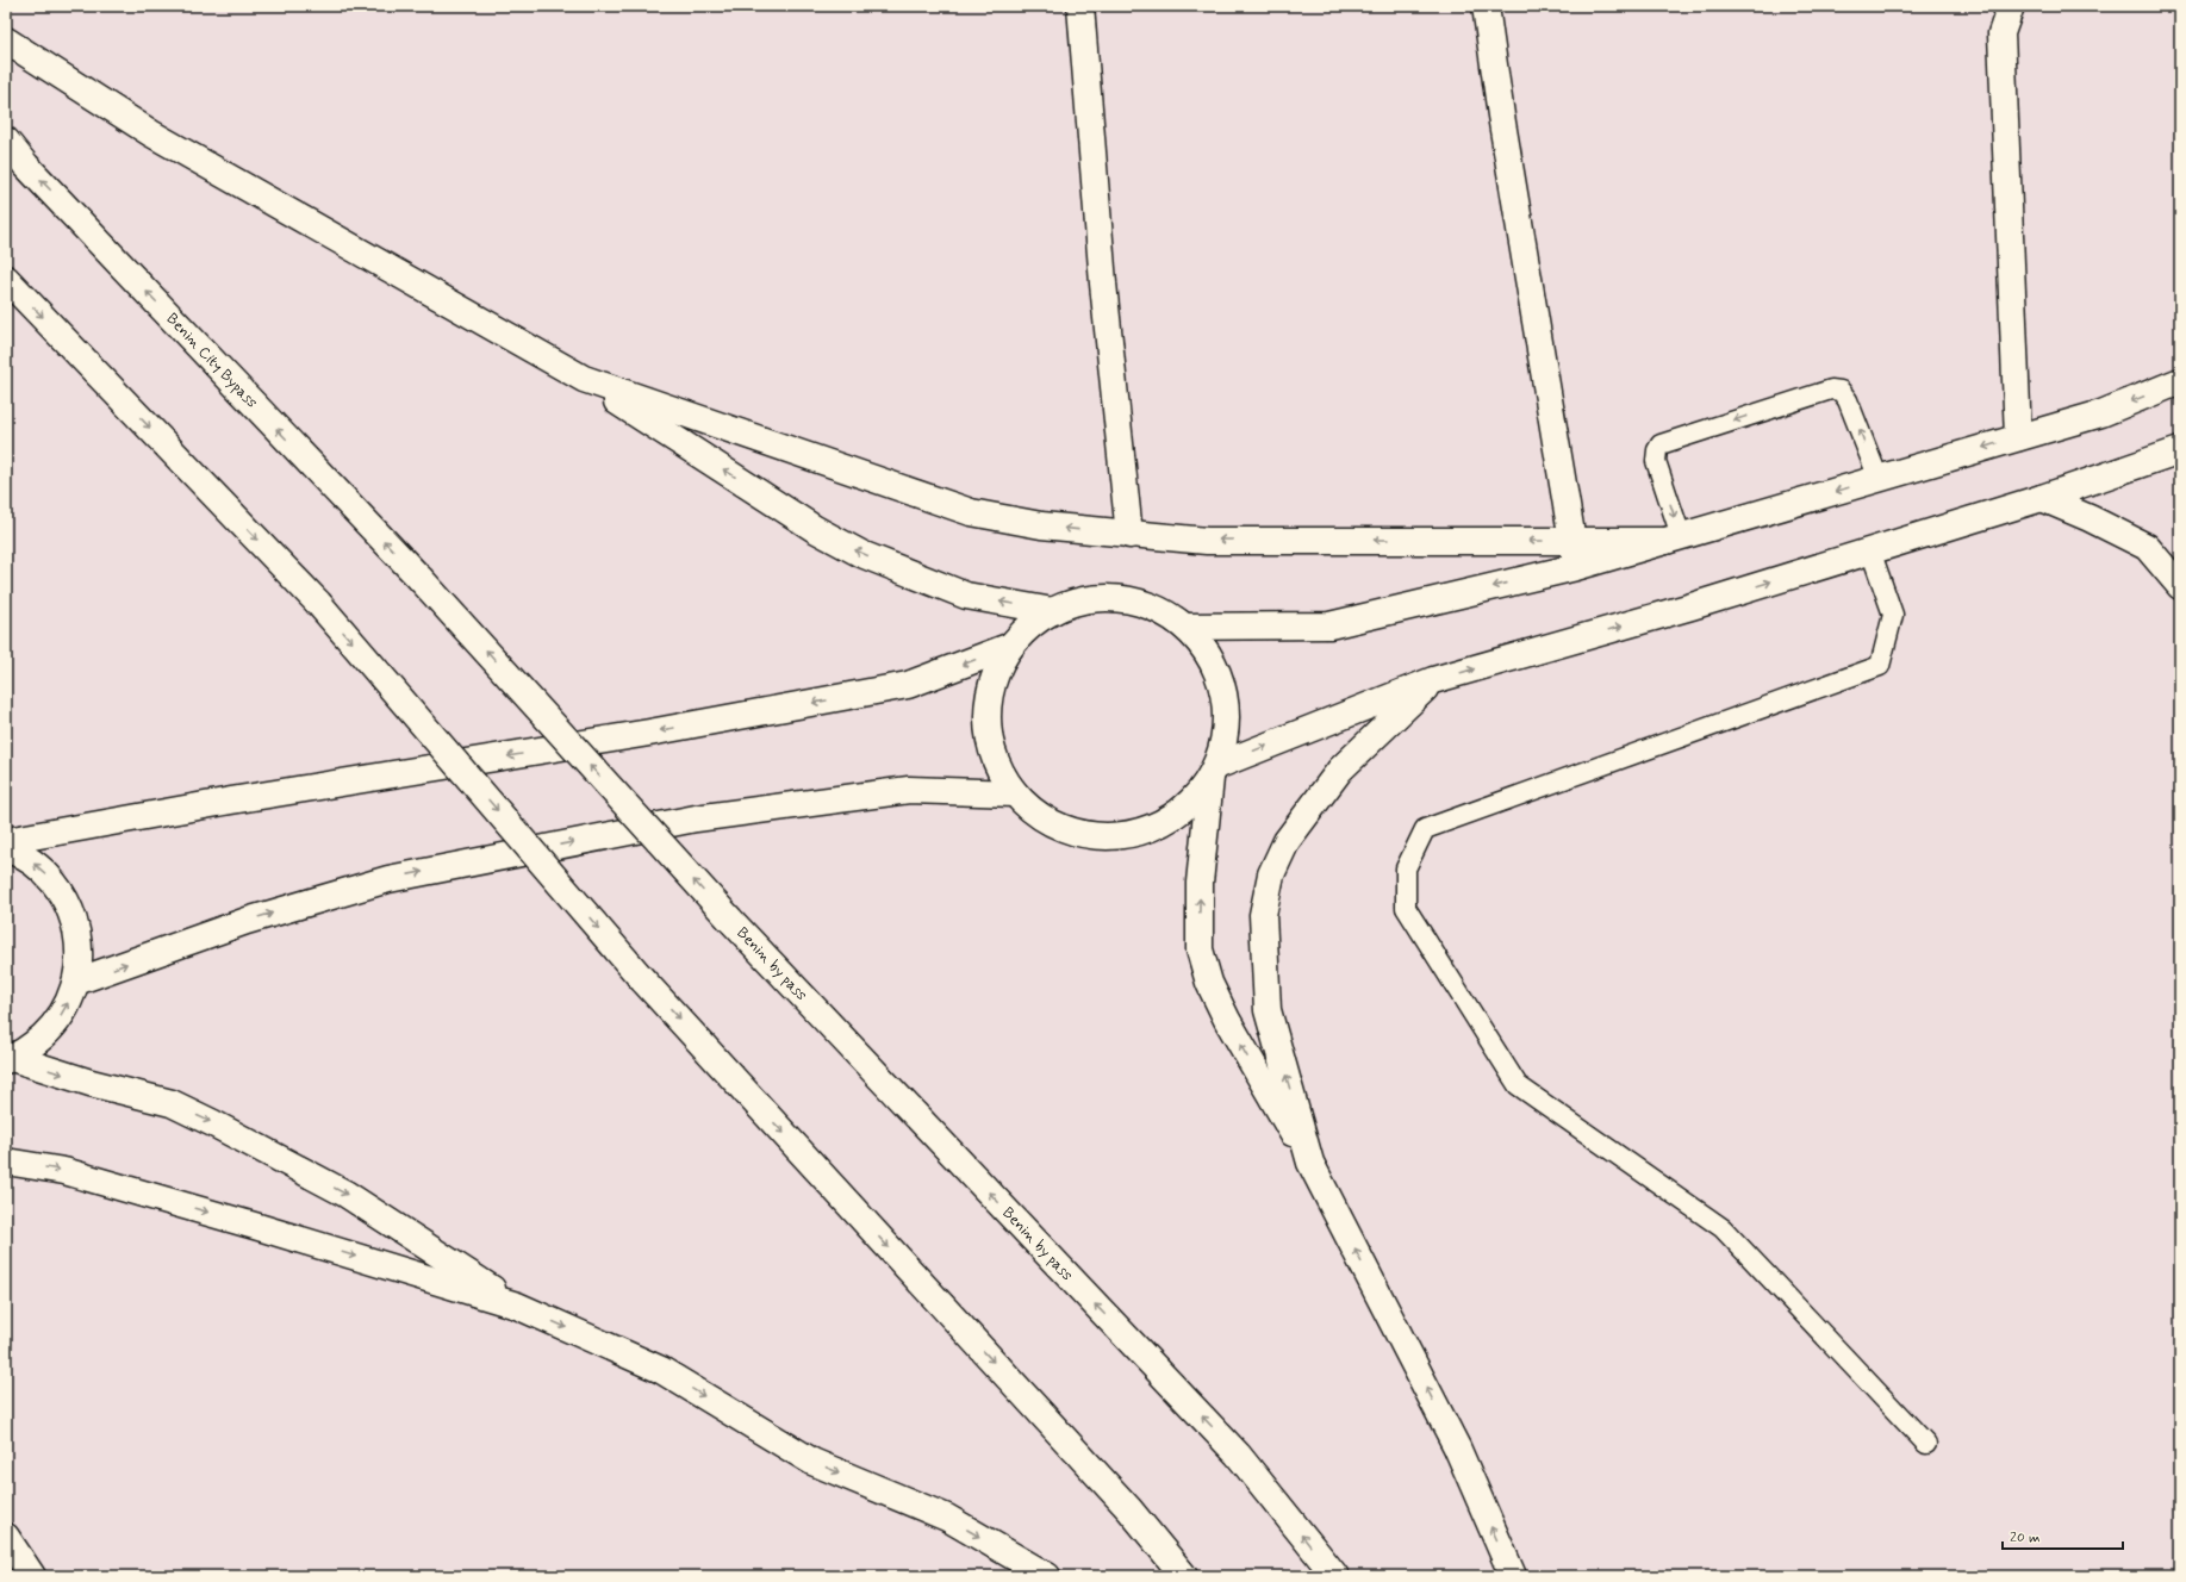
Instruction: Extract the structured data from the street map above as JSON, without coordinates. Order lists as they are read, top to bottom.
{
  "streets": {
    "main road": ["Benin City Bypass", "Benin by pass"]
  },
  "crossings": [
    ["Benin City Bypass", "Benin by pass"]
  ],
  "scale_bar": "20 m"
}
